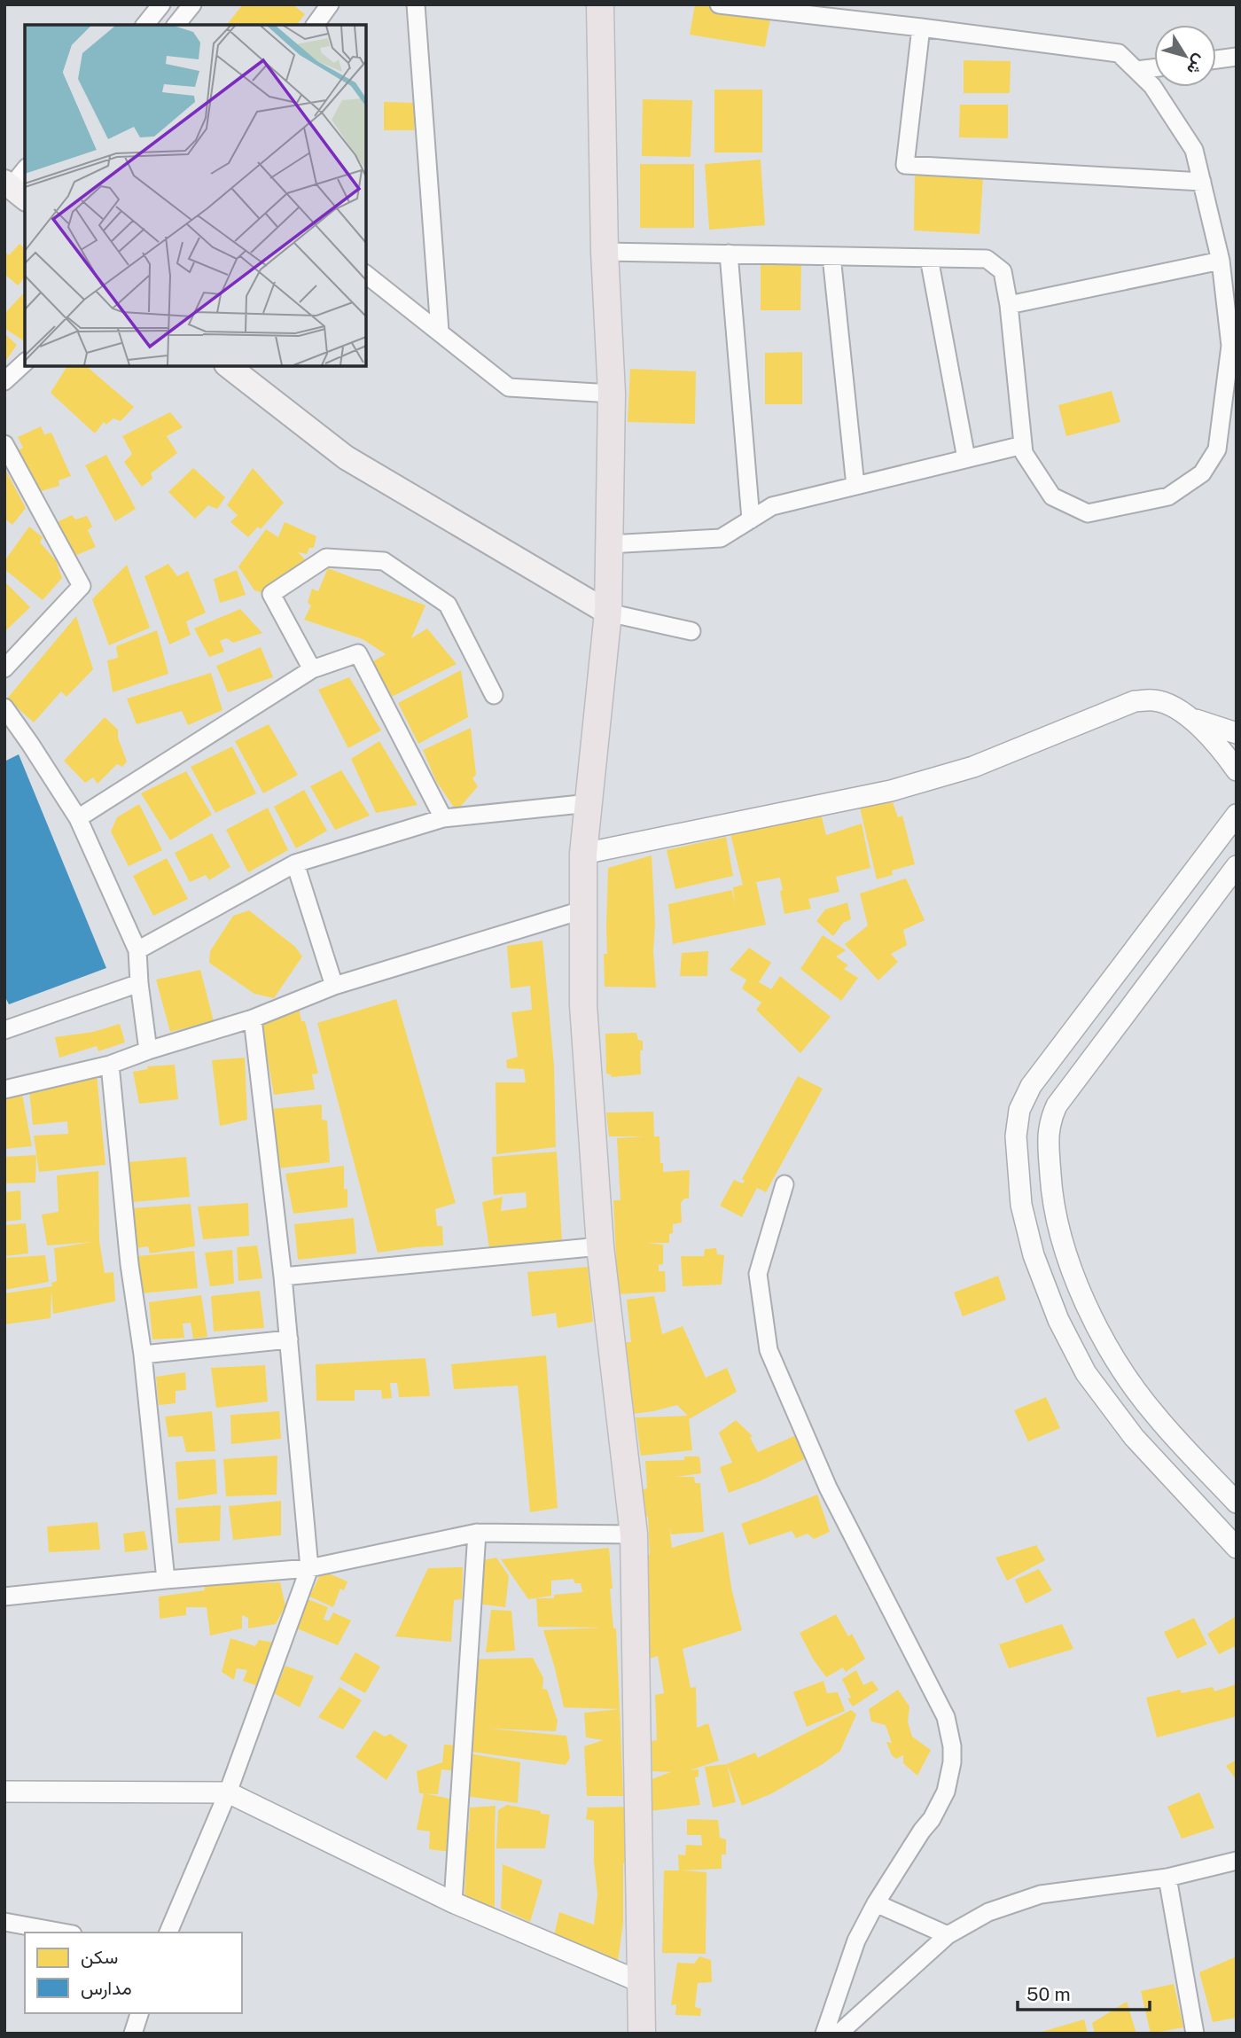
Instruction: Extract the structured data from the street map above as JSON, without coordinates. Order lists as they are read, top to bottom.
{
  "legend": ["سكن", "مدارس"],
  "scale_bar": "50 m",
  "north": "bottom right"
}
